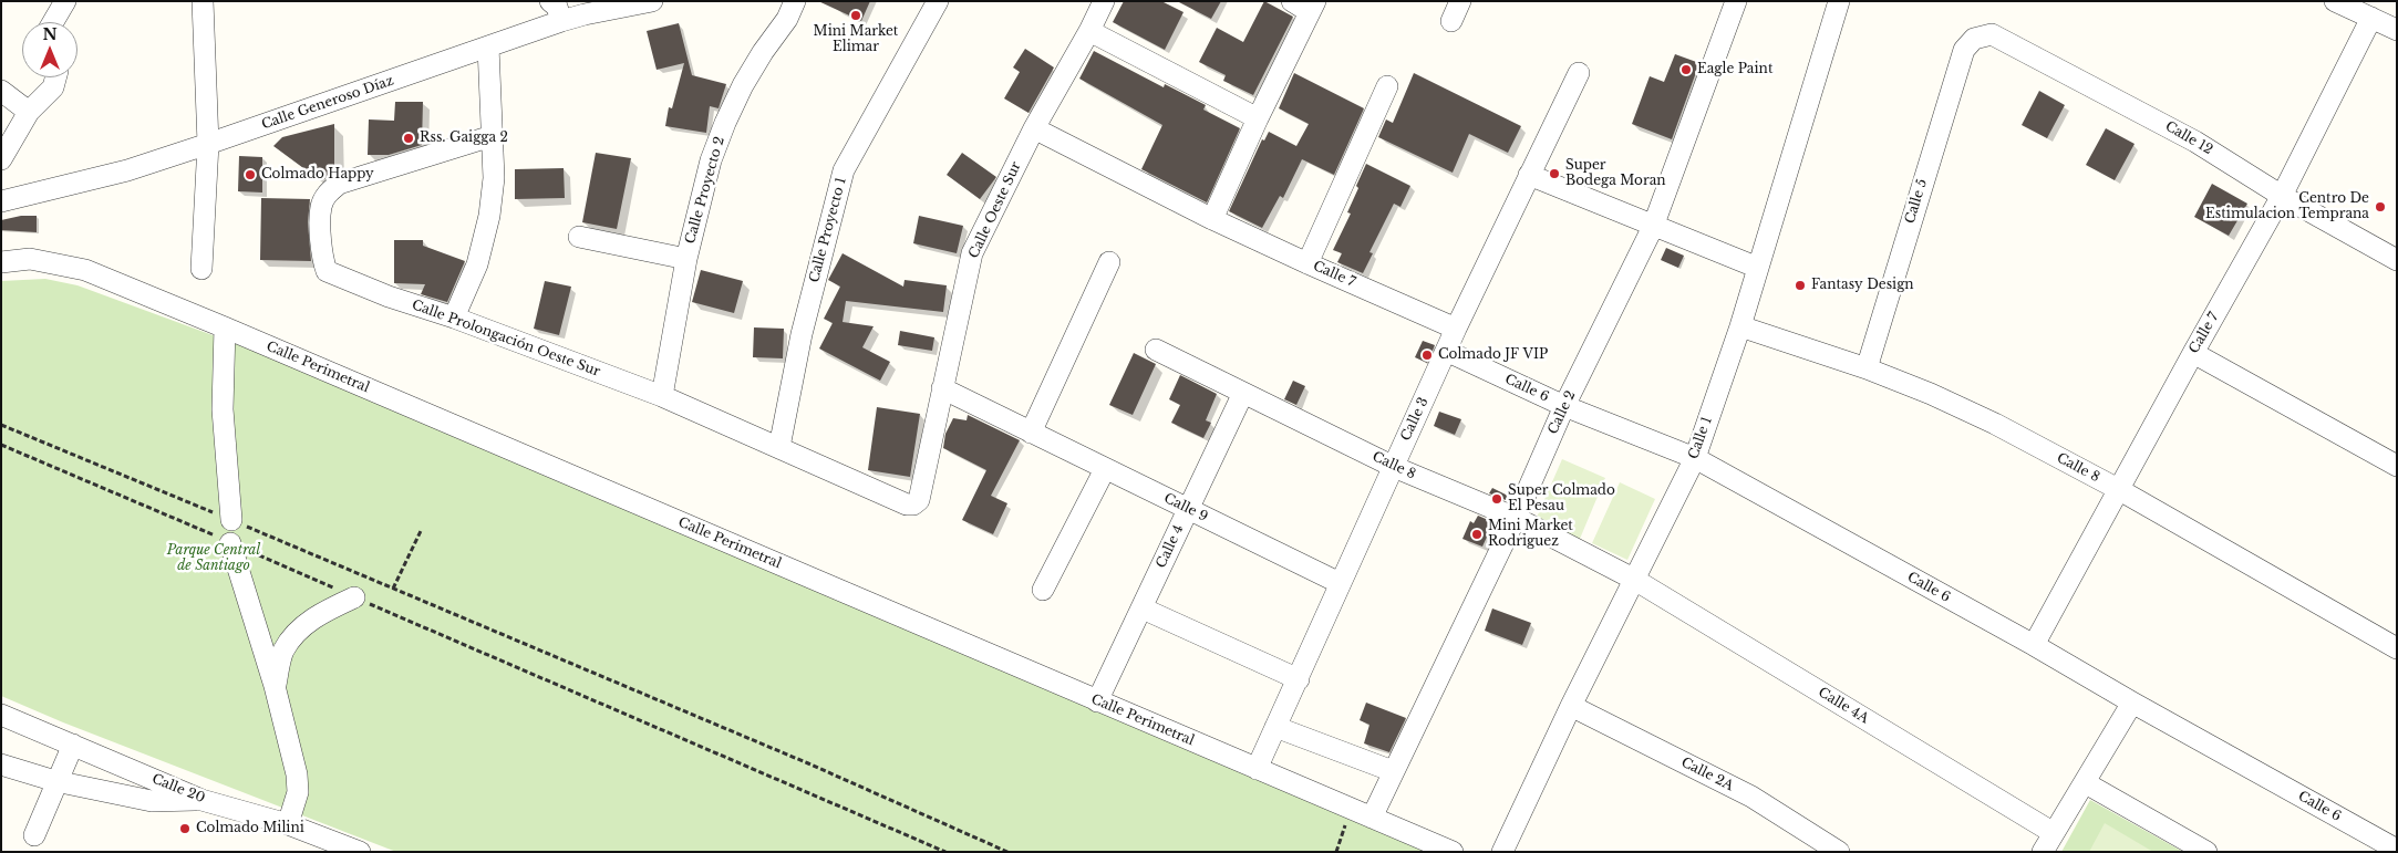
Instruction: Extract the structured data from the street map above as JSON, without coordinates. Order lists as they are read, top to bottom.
{
  "streets": {
    "street": [
      "Calle Generoso Díaz",
      "Calle 12",
      "Calle Proyecto 2",
      "Calle 5",
      "Calle Oeste Sur",
      "Calle Proyecto 1",
      "Calle 7",
      "Calle Prolongación Oeste Sur",
      "Calle Perimetral",
      "Calle 6",
      "Calle 2",
      "Calle 3",
      "Calle 1",
      "Calle 8",
      "Calle 9",
      "Calle 4",
      "Calle 4A",
      "Calle 2A",
      "Calle 20"
    ]
  },
  "crossings": [
    ["Calle 12", "Calle 5"],
    ["Calle 12", "Calle 7"],
    ["Calle Proyecto 2", "Calle Prolongación Oeste Sur"],
    ["Calle 5", "Calle 8"],
    ["Calle Oeste Sur", "Calle 7"],
    ["Calle Oeste Sur", "Calle Prolongación Oeste Sur"],
    ["Calle Oeste Sur", "Calle 9"],
    ["Calle Proyecto 1", "Calle Prolongación Oeste Sur"],
    ["Calle 7", "Calle 6"],
    ["Calle 7", "Calle 3"],
    ["Calle 7", "Calle 8"],
    ["Calle Perimetral", "Calle 2"],
    ["Calle Perimetral", "Calle 3"],
    ["Calle Perimetral", "Calle 4"],
    ["Calle 6", "Calle 2"],
    ["Calle 6", "Calle 3"],
    ["Calle 6", "Calle 1"],
    ["Calle 2", "Calle 8"],
    ["Calle 3", "Calle 8"],
    ["Calle 3", "Calle 9"],
    ["Calle 1", "Calle 8"],
    ["Calle 1", "Calle 4A"],
    ["Calle 1", "Calle 2A"],
    ["Calle 8", "Calle 4"],
    ["Calle 8", "Calle 4A"],
    ["Calle 9", "Calle 4"]
  ],
  "parks": ["Parque Central de Santiago"],
  "places": [
    "Mini Market Elimar",
    "Eagle Paint",
    "Rss. Gaigga 2",
    "Super Bodega Moran",
    "Colmado Happy",
    "Centro De Estimulacion Temprana",
    "Fantasy Design",
    "Colmado JF VIP",
    "Super Colmado El Pesau",
    "Mini Market Rodriguez",
    "Colmado Milini"
  ],
  "north": "top"
}
